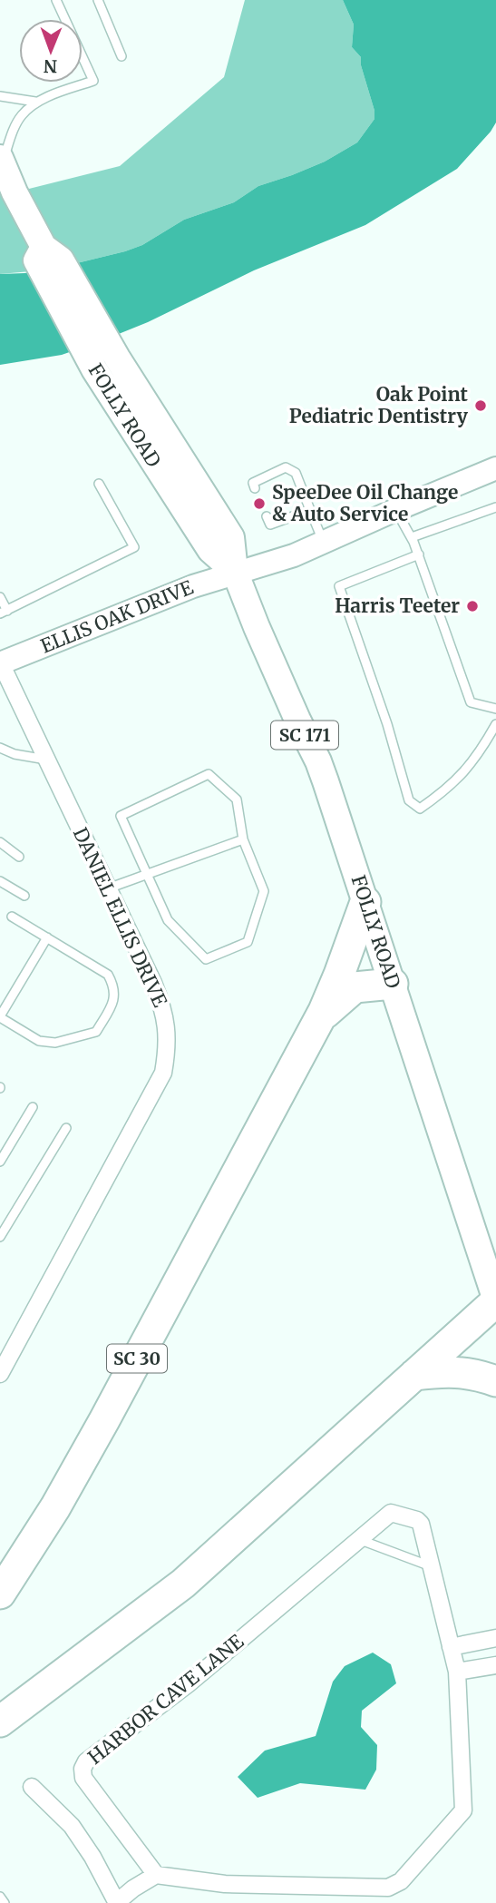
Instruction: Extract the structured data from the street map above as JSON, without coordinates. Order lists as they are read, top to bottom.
{
  "streets": {
    "highway": ["SC 30"],
    "main road": ["FOLLY ROAD", "SC 171"],
    "street": ["ELLIS OAK DRIVE", "DANIEL ELLIS DRIVE", "HARBOR CAVE LANE"]
  },
  "crossings": [
    ["FOLLY ROAD", "ELLIS OAK DRIVE"],
    ["FOLLY ROAD", "SC 30"],
    ["ELLIS OAK DRIVE", "DANIEL ELLIS DRIVE"]
  ],
  "places": ["Oak Point Pediatric Dentistry", "SpeeDee Oil Change & Auto Service", "Harris Teeter"],
  "north": "bottom"
}
